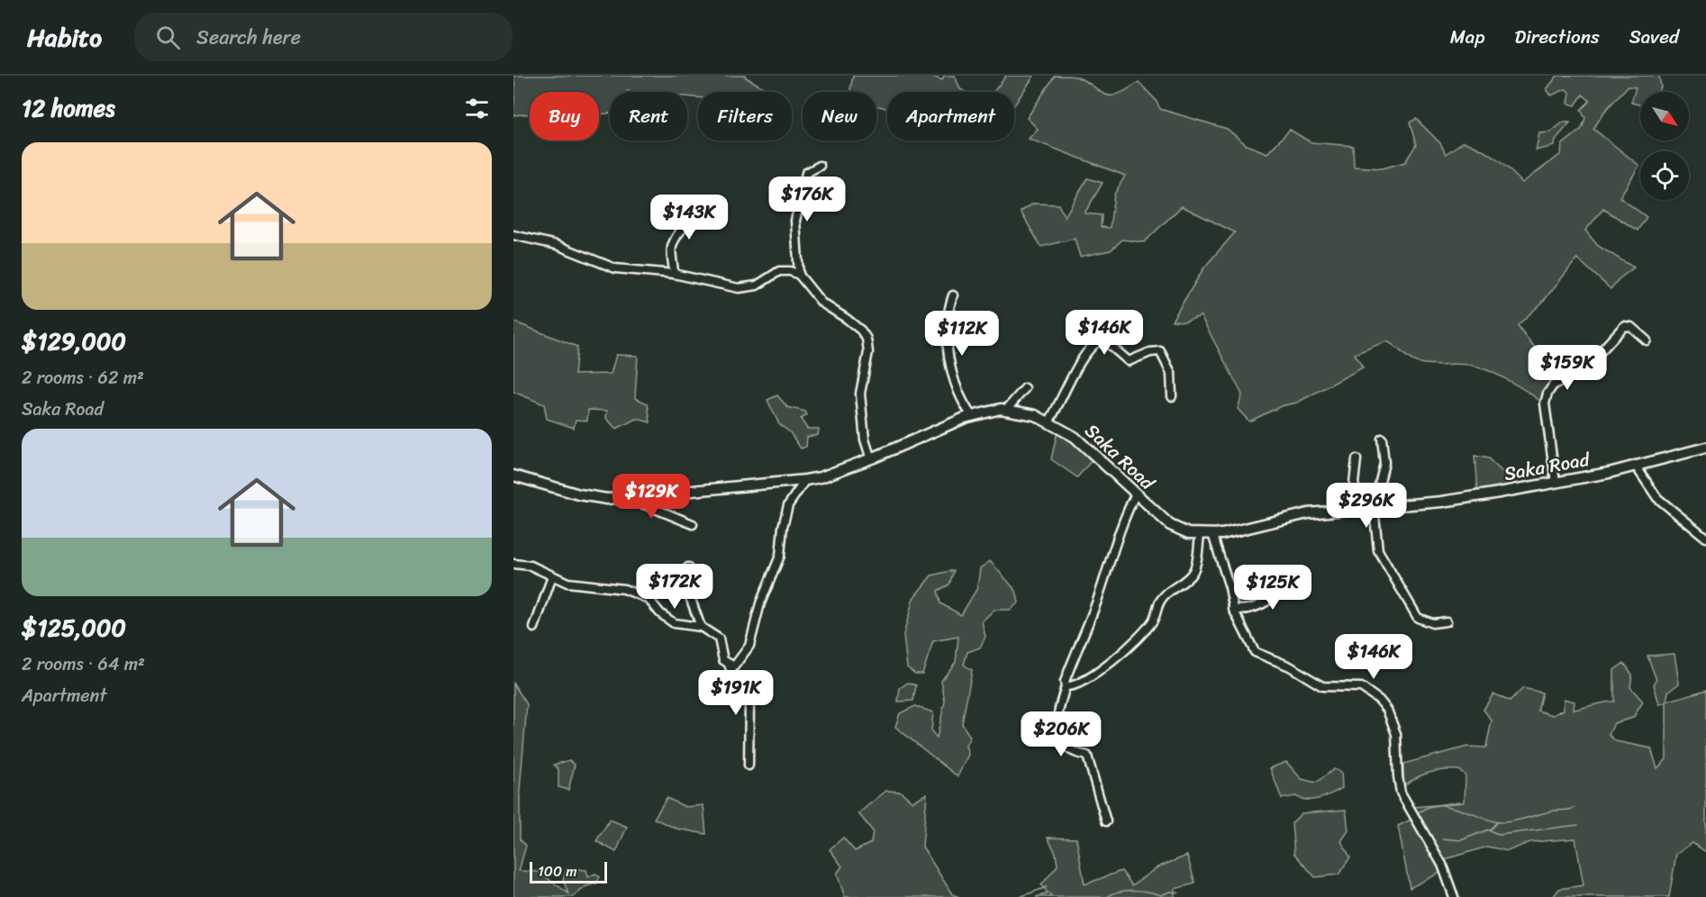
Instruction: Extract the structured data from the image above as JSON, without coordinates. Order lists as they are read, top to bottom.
{
  "streets": {
    "main road": ["Saka Road"]
  },
  "scale_bar": "100 m",
  "north": "bottom right",
  "page": {
    "header": "Habito",
    "search": "Search here",
    "nav": ["Map", "Directions", "Saved"],
    "heading": "12 homes",
    "chip": [
      "Buy",
      "Rent",
      "Filters",
      "New",
      "Apartment"
    ],
    "list": [
      {
        "name": "$129,000",
        "note": "2 rooms · 62 m² · Saka Road"
      },
      {
        "name": "$125,000",
        "note": "2 rooms · 64 m² · Apartment"
      }
    ],
    "price": [
      "$176K",
      "$143K",
      "$146K",
      "$112K",
      "$159K",
      "$129K",
      "$296K",
      "$172K",
      "$125K",
      "$146K",
      "$191K",
      "$206K"
    ],
    "scale": "100 m"
  }
}
